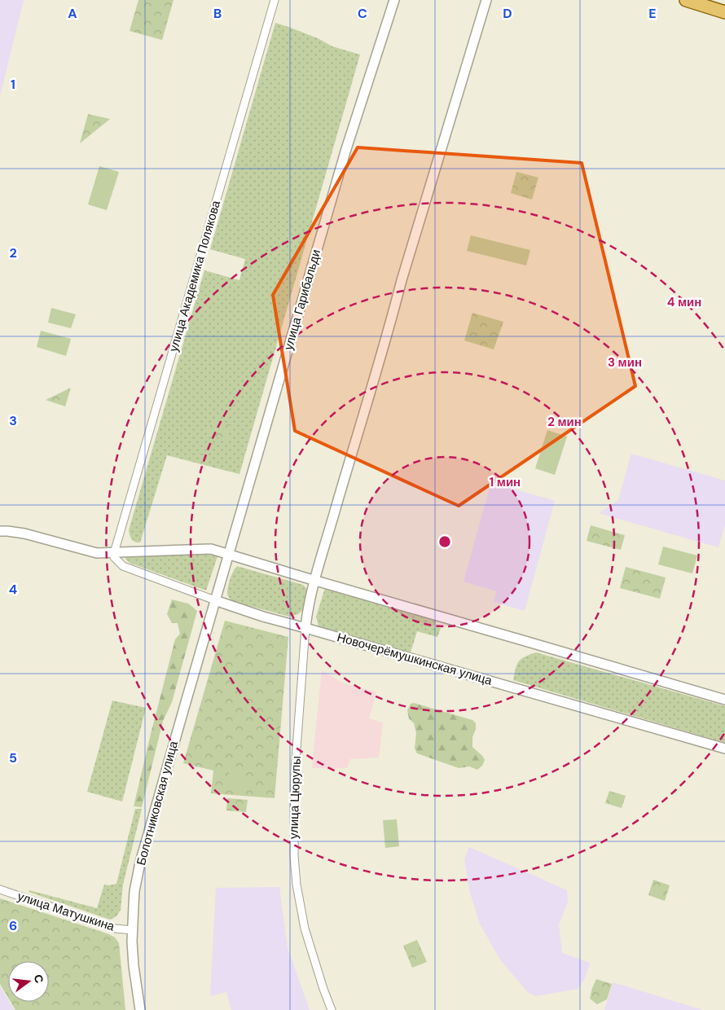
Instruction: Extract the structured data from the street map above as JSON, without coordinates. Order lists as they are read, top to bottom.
{
  "streets": {
    "street": [
      "улица Академика Полякова",
      "улица Гарибальди",
      "Новочерёмушкинская улица",
      "улица Цюрупы",
      "Болотниковская улица",
      "улица Матушкина"
    ]
  },
  "crossings": [
    ["улица Академика Полякова", "Новочерёмушкинская улица"],
    ["улица Гарибальди", "Новочерёмушкинская улица"],
    ["улица Гарибальди", "Болотниковская улица"],
    ["Новочерёмушкинская улица", "улица Цюрупы"],
    ["Новочерёмушкинская улица", "Болотниковская улица"],
    ["Болотниковская улица", "улица Матушкина"]
  ],
  "north": "right",
  "grid": {
    "columns": [
      "A",
      "B",
      "C",
      "D",
      "E"
    ],
    "rows": [
      "1",
      "2",
      "3",
      "4",
      "5",
      "6"
    ]
  },
  "rings": [
    "4 мин",
    "3 мин",
    "2 мин",
    "1 мин"
  ]
}
